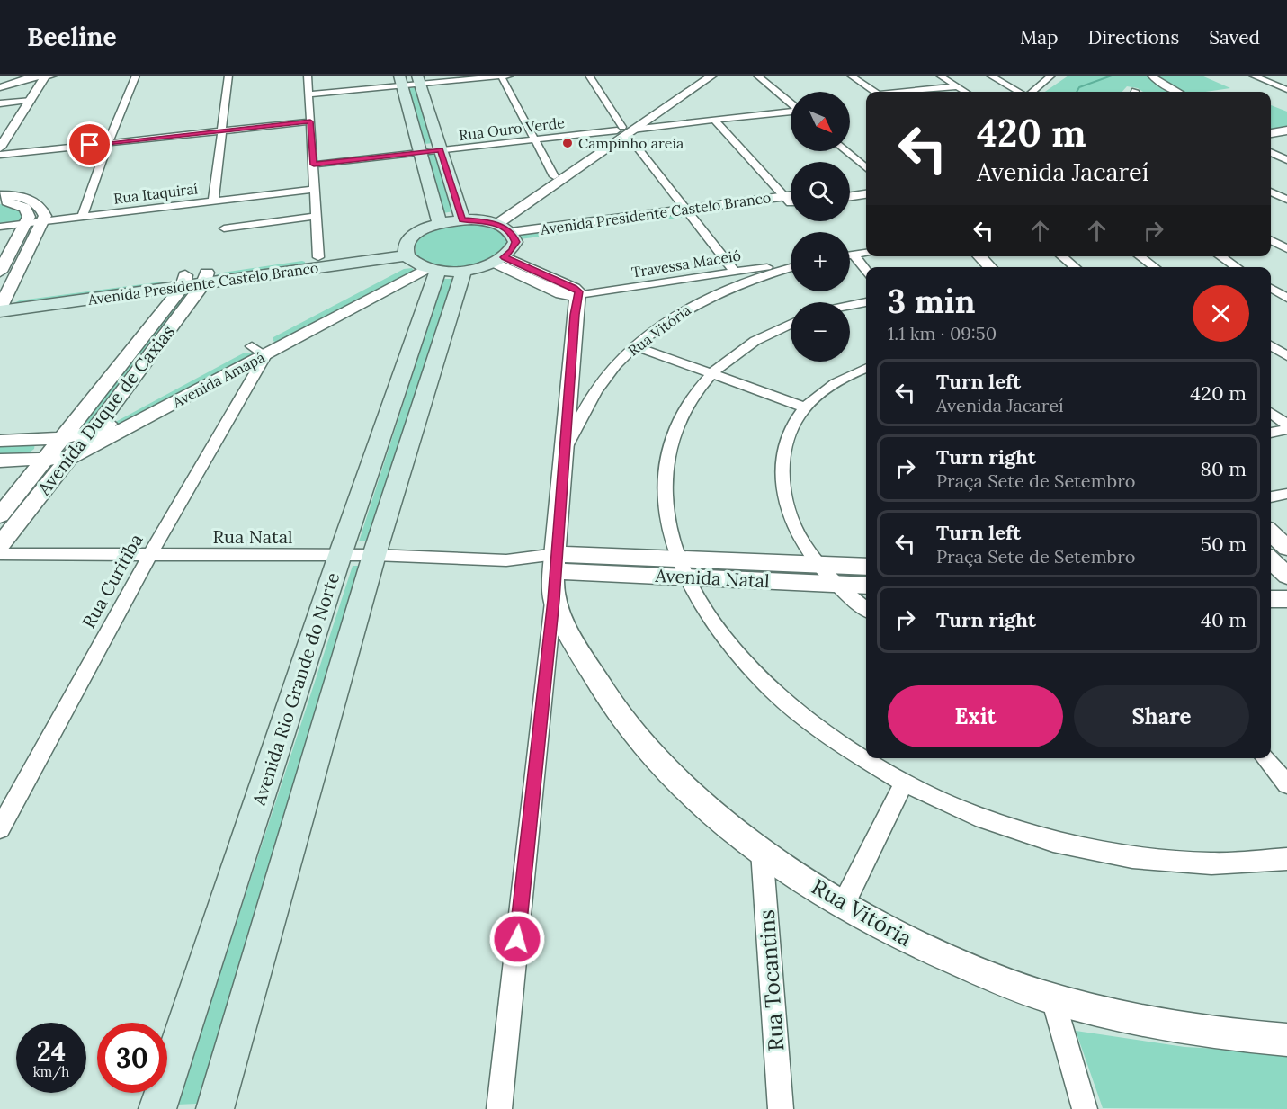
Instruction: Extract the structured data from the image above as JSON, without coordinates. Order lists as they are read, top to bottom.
{
  "streets": {
    "main road": ["Avenida Presidente Castelo Branco", "Avenida Rio Grande do Norte"],
    "street": [
      "Rua Ouro Verde",
      "Rua Itaquiraí",
      "Travessa Maceió",
      "Rua Vitória",
      "Avenida Amapá",
      "Avenida Duque de Caxias",
      "Rua Natal",
      "Avenida Natal",
      "Rua Curitiba",
      "Rua Tocantins"
    ]
  },
  "crossings": [
    ["Avenida Presidente Castelo Branco", "Avenida Amapá"],
    ["Avenida Presidente Castelo Branco", "Avenida Duque de Caxias"],
    ["Rua Vitória", "Rua Tocantins"],
    ["Avenida Amapá", "Avenida Duque de Caxias"],
    ["Avenida Amapá", "Rua Curitiba"],
    ["Avenida Amapá", "Avenida Rio Grande do Norte"],
    ["Rua Natal", "Avenida Natal"],
    ["Rua Natal", "Rua Curitiba"],
    ["Rua Natal", "Avenida Rio Grande do Norte"]
  ],
  "places": ["Campinho areia"],
  "north": "bottom right",
  "page": {
    "header": "Beeline",
    "nav": ["Map", "Directions", "Saved"],
    "map_buttons": ["+", "−"],
    "turn": ["420 m", "Avenida Jacareí"],
    "heading": ["3 min", "1.1 km · 09:50"],
    "list": [
      {
        "name": "Turn left",
        "note": "Avenida Jacareí",
        "value": "420 m"
      },
      {
        "name": "Turn right",
        "note": "Praça Sete de Setembro",
        "value": "80 m"
      },
      {
        "name": "Turn left",
        "note": "Praça Sete de Setembro",
        "value": "50 m"
      },
      {
        "name": "Turn right",
        "value": "40 m"
      }
    ],
    "buttons": ["Exit", "Share"],
    "speed": "24 km/h",
    "limit": "30"
  }
}
